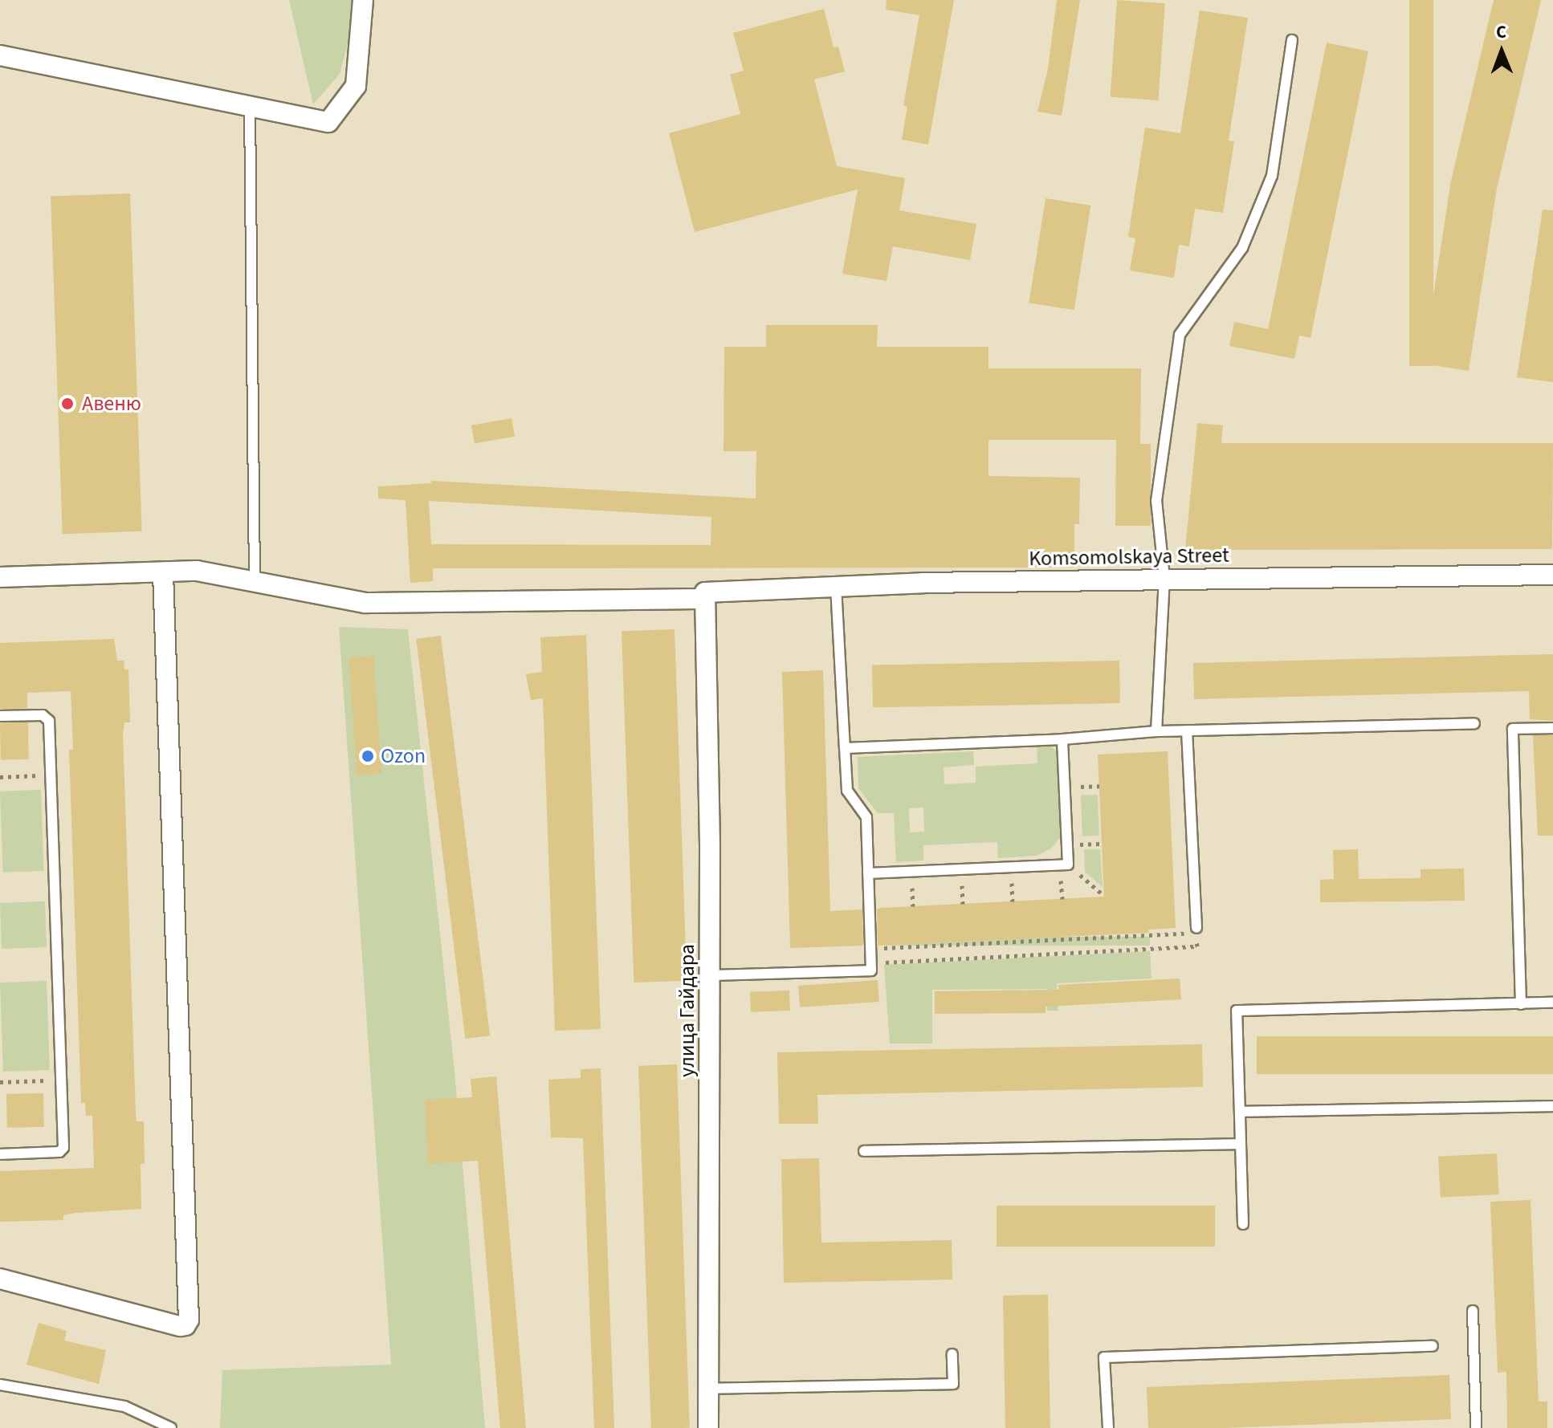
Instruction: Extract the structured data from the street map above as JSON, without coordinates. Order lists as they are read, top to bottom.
{
  "streets": {
    "street": ["Komsomolskaya Street", "улица Гайдара"]
  },
  "crossings": [
    ["Komsomolskaya Street", "улица Гайдара"]
  ],
  "places": ["Авеню", "Ozon"],
  "north": "top"
}
